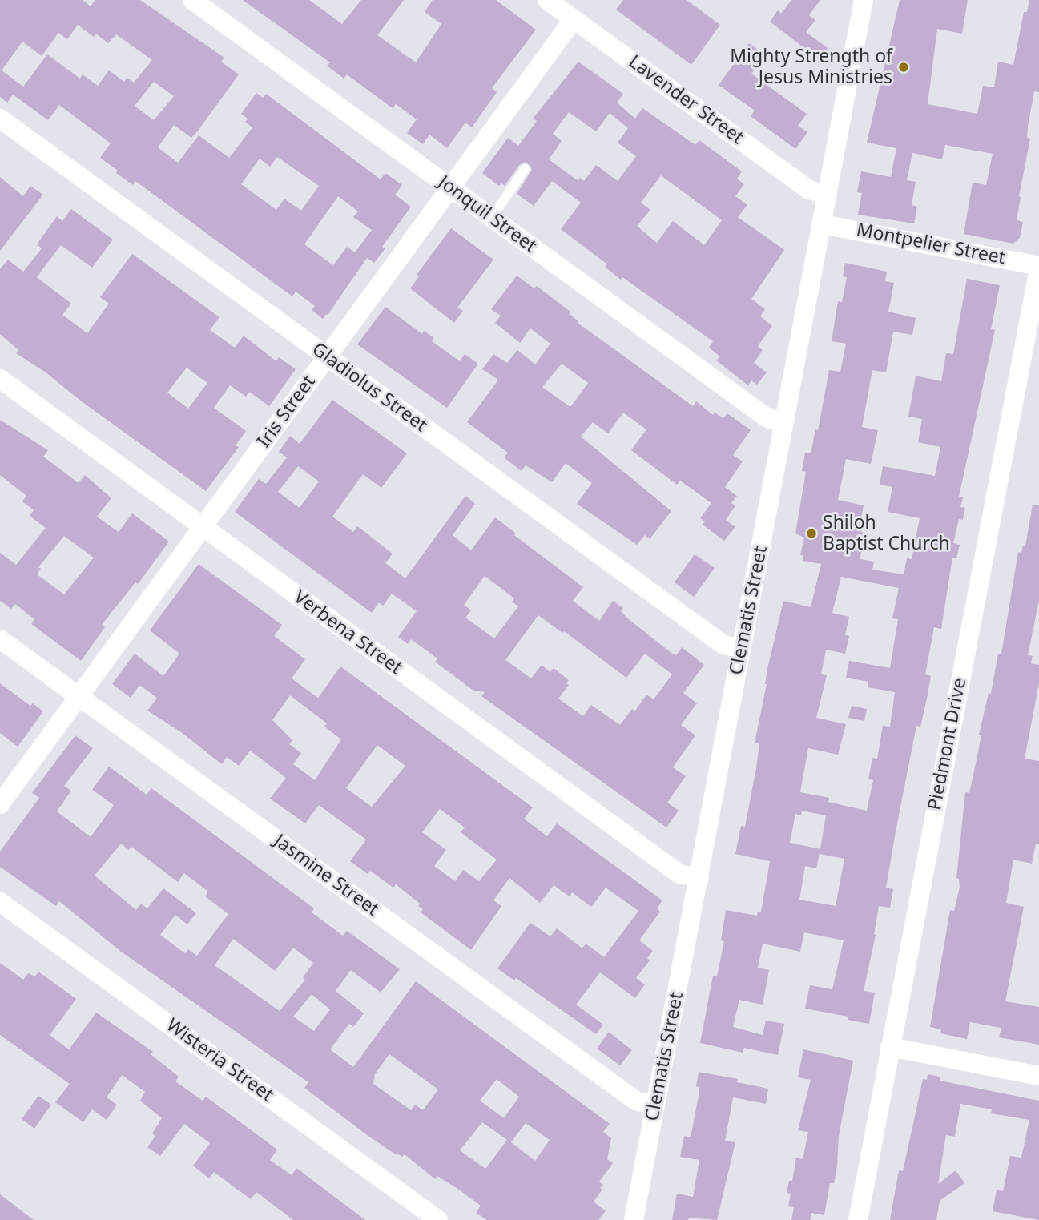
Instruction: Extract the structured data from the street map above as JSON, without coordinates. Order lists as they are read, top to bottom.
{
  "streets": {
    "street": [
      "Lavender Street",
      "Jonquil Street",
      "Montpelier Street",
      "Gladiolus Street",
      "Iris Street",
      "Clematis Street",
      "Verbena Street",
      "Piedmont Drive",
      "Jasmine Street",
      "Wisteria Street"
    ]
  },
  "crossings": [
    ["Lavender Street", "Iris Street"],
    ["Lavender Street", "Clematis Street"],
    ["Jonquil Street", "Iris Street"],
    ["Jonquil Street", "Clematis Street"],
    ["Montpelier Street", "Clematis Street"],
    ["Montpelier Street", "Piedmont Drive"],
    ["Gladiolus Street", "Iris Street"],
    ["Gladiolus Street", "Clematis Street"],
    ["Iris Street", "Verbena Street"],
    ["Iris Street", "Jasmine Street"],
    ["Clematis Street", "Verbena Street"],
    ["Clematis Street", "Jasmine Street"]
  ],
  "places": ["Mighty Strength of Jesus Ministries", "Shiloh Baptist Church"]
}
